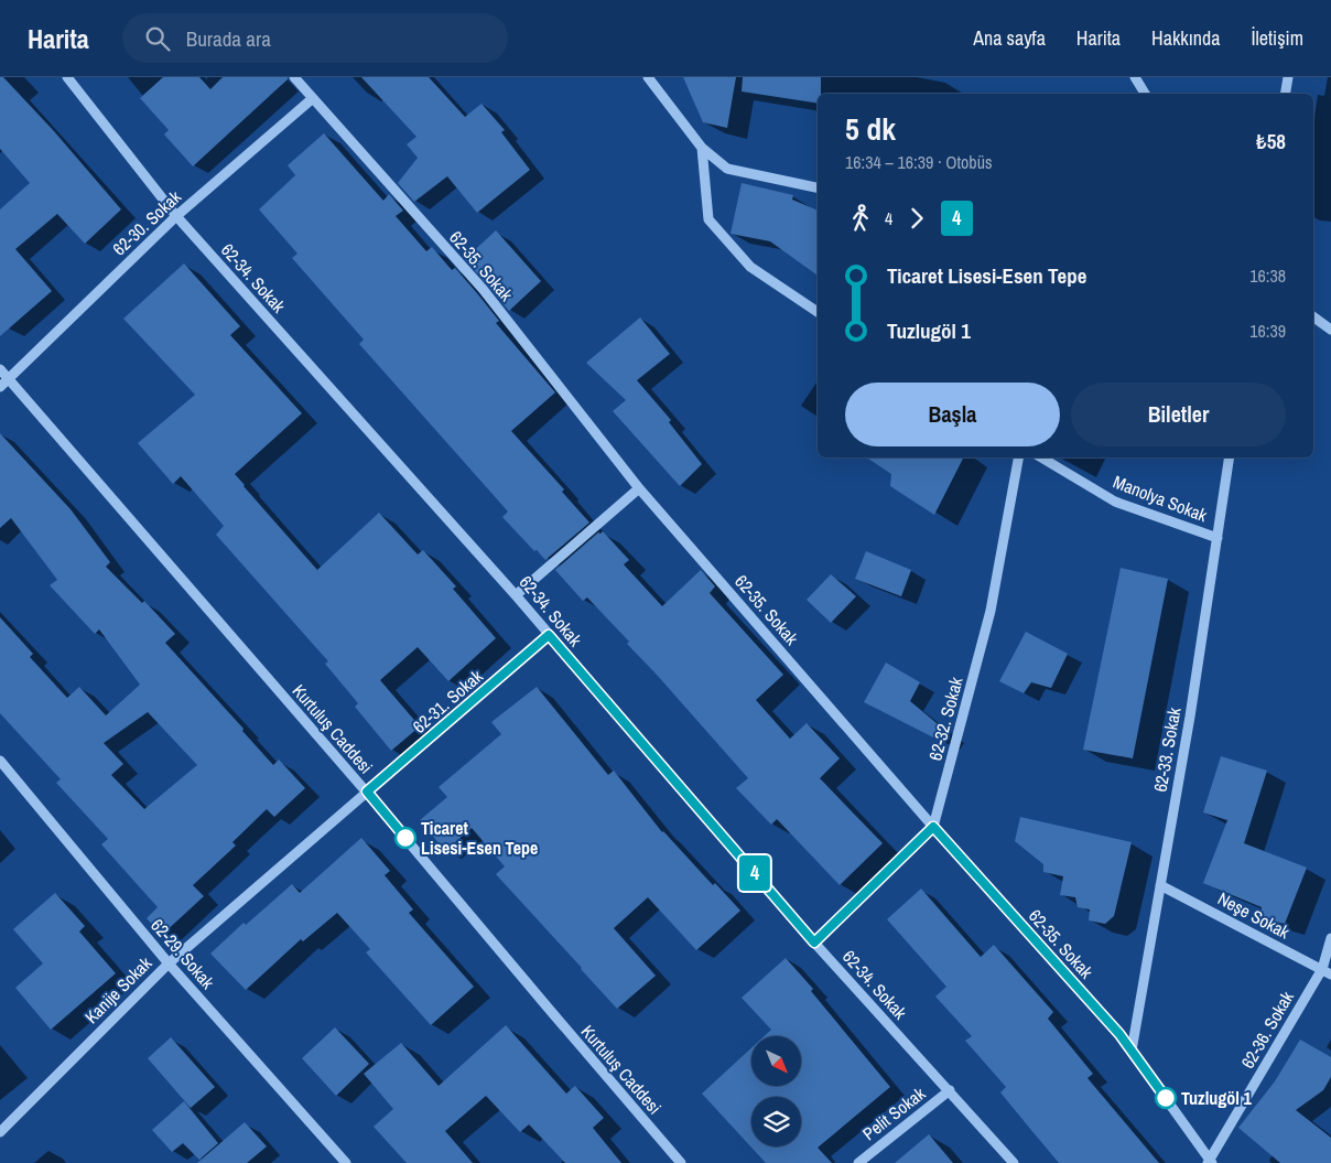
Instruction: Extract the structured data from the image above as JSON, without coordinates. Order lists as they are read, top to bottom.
{
  "streets": {
    "street": [
      "62-30. Sokak",
      "62-35. Sokak",
      "62-34. Sokak",
      "Manolya Sokak",
      "62-31. Sokak",
      "62-32. Sokak",
      "Kurtuluş Caddesi",
      "62-33. Sokak",
      "Neşe Sokak",
      "62-29. Sokak",
      "Kanije Sokak",
      "62-36. Sokak",
      "Pelit Sokak"
    ]
  },
  "crossings": [
    ["62-30. Sokak", "62-35. Sokak"],
    ["62-30. Sokak", "62-34. Sokak"],
    ["62-30. Sokak", "Kurtuluş Caddesi"],
    ["62-35. Sokak", "62-32. Sokak"],
    ["62-35. Sokak", "62-33. Sokak"],
    ["62-35. Sokak", "62-36. Sokak"],
    ["62-34. Sokak", "62-31. Sokak"],
    ["62-34. Sokak", "Pelit Sokak"],
    ["Manolya Sokak", "62-33. Sokak"],
    ["62-31. Sokak", "Kurtuluş Caddesi"],
    ["62-31. Sokak", "Kanije Sokak"],
    ["Kurtuluş Caddesi", "Kanije Sokak"],
    ["62-33. Sokak", "Neşe Sokak"],
    ["Neşe Sokak", "62-36. Sokak"],
    ["62-29. Sokak", "Kanije Sokak"]
  ],
  "places": ["Ticaret Lisesi-Esen Tepe", "Tuzlugöl 1"],
  "lines": ["bus line 4"],
  "north": "bottom right",
  "page": {
    "header": "Harita",
    "search": "Burada ara",
    "nav": [
      "Ana sayfa",
      "Harita",
      "Hakkında",
      "İletişim"
    ],
    "on_map": "4",
    "heading": ["5 dk", "16:34 – 16:39 · Otobüs", "₺58"],
    "legs": ["4", "4"],
    "list": [
      {
        "name": "Ticaret Lisesi-Esen Tepe",
        "value": "16:38"
      },
      {
        "name": "Tuzlugöl 1",
        "value": "16:39"
      }
    ],
    "buttons": ["Başla", "Biletler"]
  }
}
